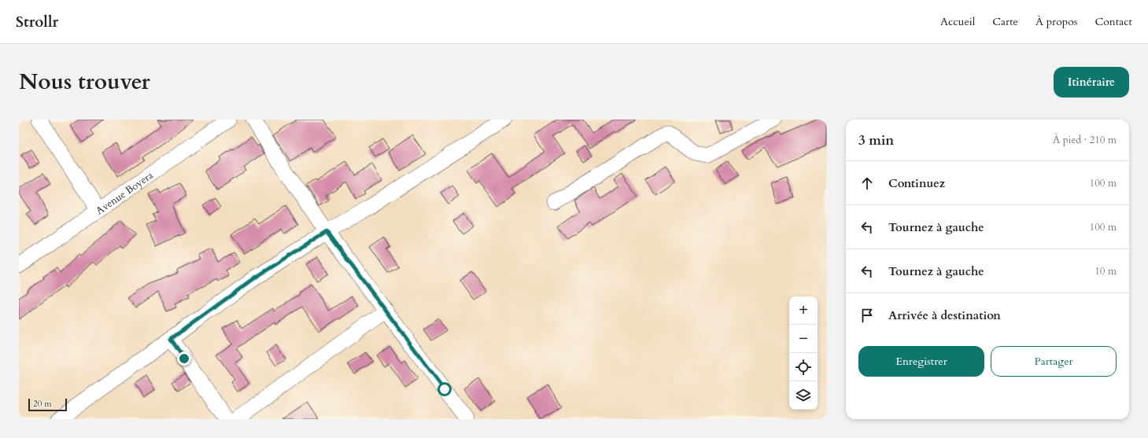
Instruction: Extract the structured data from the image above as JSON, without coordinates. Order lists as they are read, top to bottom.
{
  "streets": {
    "street": ["Avenue Boyera"]
  },
  "scale_bar": "20 m",
  "page": {
    "header": "Strollr",
    "nav": [
      "Accueil",
      "Carte",
      "À propos",
      "Contact"
    ],
    "title": "Nous trouver",
    "buttons": [
      "Itinéraire",
      ["Enregistrer", "Partager"]
    ],
    "heading": ["3 min", "À pied · 210 m"],
    "list": [
      ["Continuez", "100 m"],
      ["Tournez à gauche", "100 m"],
      ["Tournez à gauche", "10 m"],
      "Arrivée à destination"
    ],
    "map_buttons": ["+", "−"],
    "scale": "20 m"
  }
}
